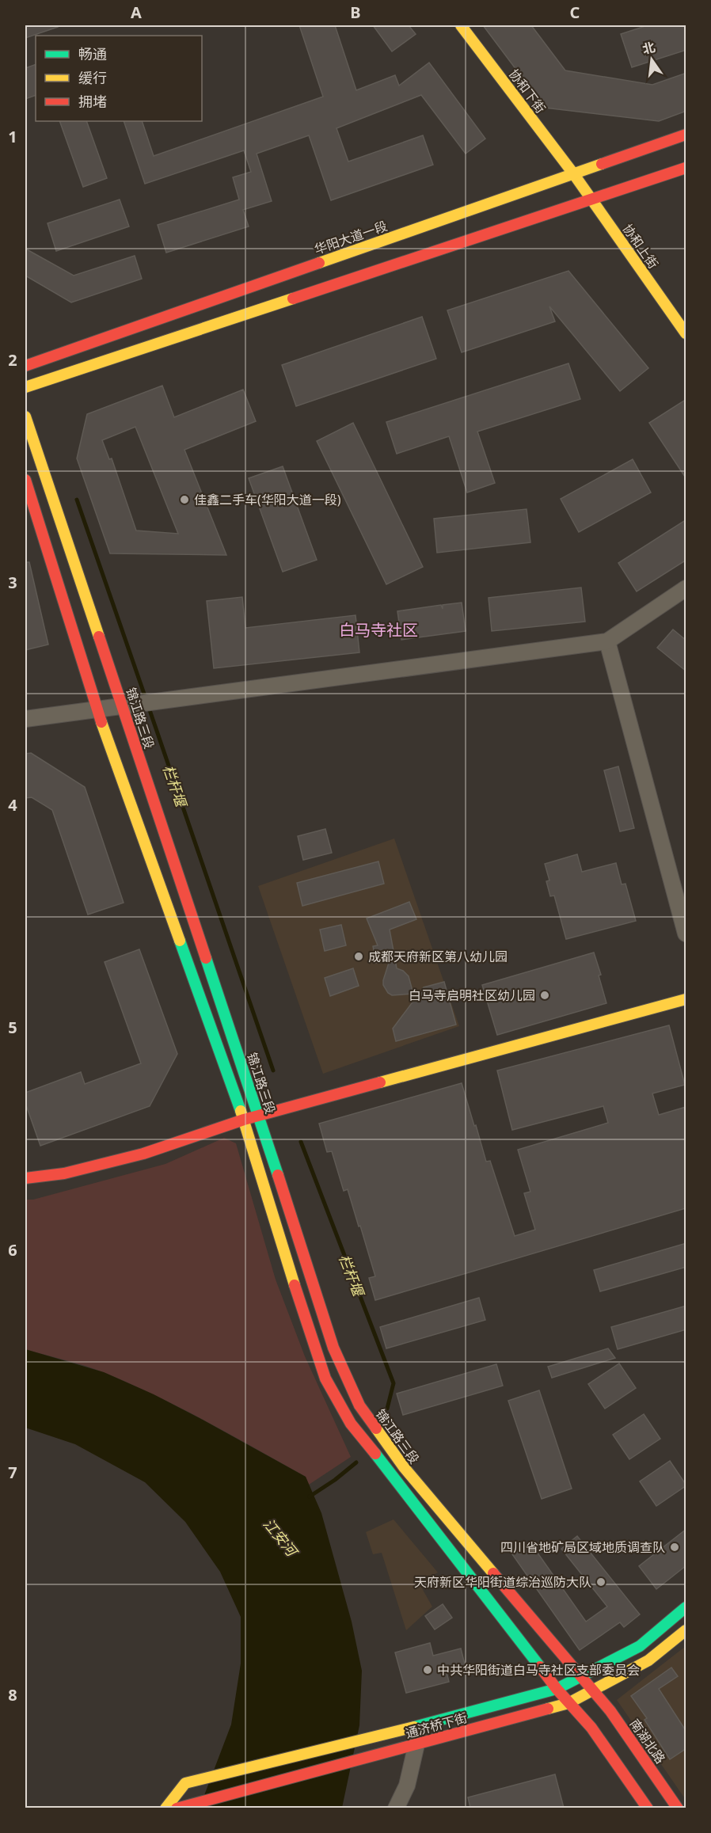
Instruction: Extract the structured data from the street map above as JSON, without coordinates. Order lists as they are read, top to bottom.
{
  "streets": {
    "main road": [
      "协和下街",
      "华阳大道一段",
      "协和上街",
      "锦江路三段",
      "通济桥下街",
      "南湖北路"
    ]
  },
  "crossings": [
    ["协和下街", "华阳大道一段"],
    ["协和下街", "协和上街"],
    ["华阳大道一段", "协和上街"],
    ["锦江路三段", "通济桥下街"],
    ["锦江路三段", "南湖北路"],
    ["通济桥下街", "南湖北路"]
  ],
  "districts": ["白马寺社区"],
  "water": ["栏杆堰", "江安河"],
  "places": [
    "佳鑫二手车(华阳大道一段)",
    "成都天府新区第八幼儿园",
    "白马寺启明社区幼儿园",
    "四川省地矿局区域地质调查队",
    "天府新区华阳街道综治巡防大队",
    "中共华阳街道白马寺社区支部委员会"
  ],
  "legend": ["畅通", "缓行", "拥堵"],
  "north": "top",
  "grid": {
    "columns": ["A", "B", "C"],
    "rows": [
      "1",
      "2",
      "3",
      "4",
      "5",
      "6",
      "7",
      "8"
    ]
  }
}
